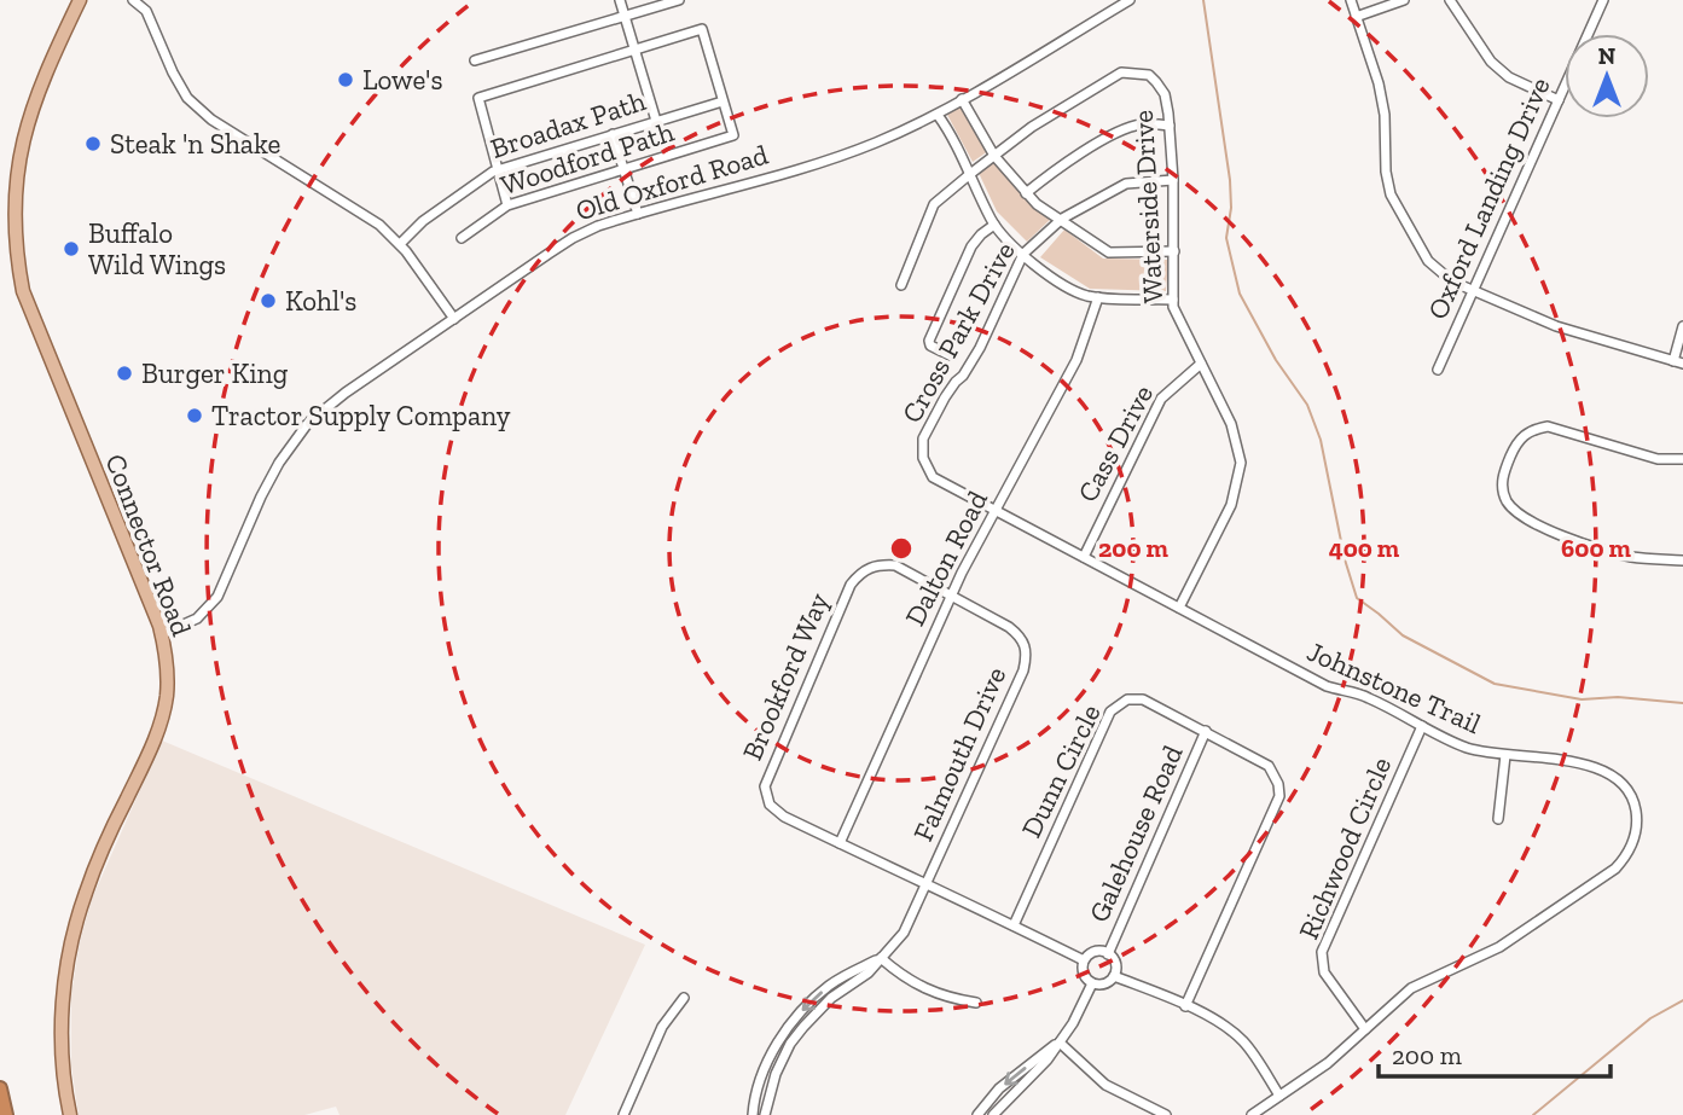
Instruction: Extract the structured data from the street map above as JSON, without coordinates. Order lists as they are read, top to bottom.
{
  "streets": {
    "main road": ["Connector Road"],
    "street": [
      "Broadax Path",
      "Woodford Path",
      "Old Oxford Road",
      "Oxford Landing Drive",
      "Waterside Drive",
      "Cross Park Drive",
      "Cass Drive",
      "Dalton Road",
      "Brookford Way",
      "Johnstone Trail",
      "Falmouth Drive",
      "Dunn Circle",
      "Galehouse Road",
      "Richwood Circle"
    ]
  },
  "crossings": [
    ["Broadax Path", "Woodford Path"],
    ["Old Oxford Road", "Connector Road"],
    ["Waterside Drive", "Cross Park Drive"],
    ["Waterside Drive", "Cass Drive"],
    ["Waterside Drive", "Johnstone Trail"],
    ["Cross Park Drive", "Dalton Road"],
    ["Cross Park Drive", "Johnstone Trail"],
    ["Cass Drive", "Johnstone Trail"],
    ["Dalton Road", "Brookford Way"],
    ["Dalton Road", "Johnstone Trail"],
    ["Dalton Road", "Falmouth Drive"],
    ["Brookford Way", "Falmouth Drive"],
    ["Brookford Way", "Dunn Circle"],
    ["Brookford Way", "Galehouse Road"],
    ["Johnstone Trail", "Richwood Circle"],
    ["Dunn Circle", "Galehouse Road"]
  ],
  "places": [
    "Lowe's",
    "Steak 'n Shake",
    "Buffalo Wild Wings",
    "Kohl's",
    "Burger King",
    "Tractor Supply Company"
  ],
  "scale_bar": "200 m",
  "north": "top",
  "rings": ["200 m", "400 m", "600 m"]
}
